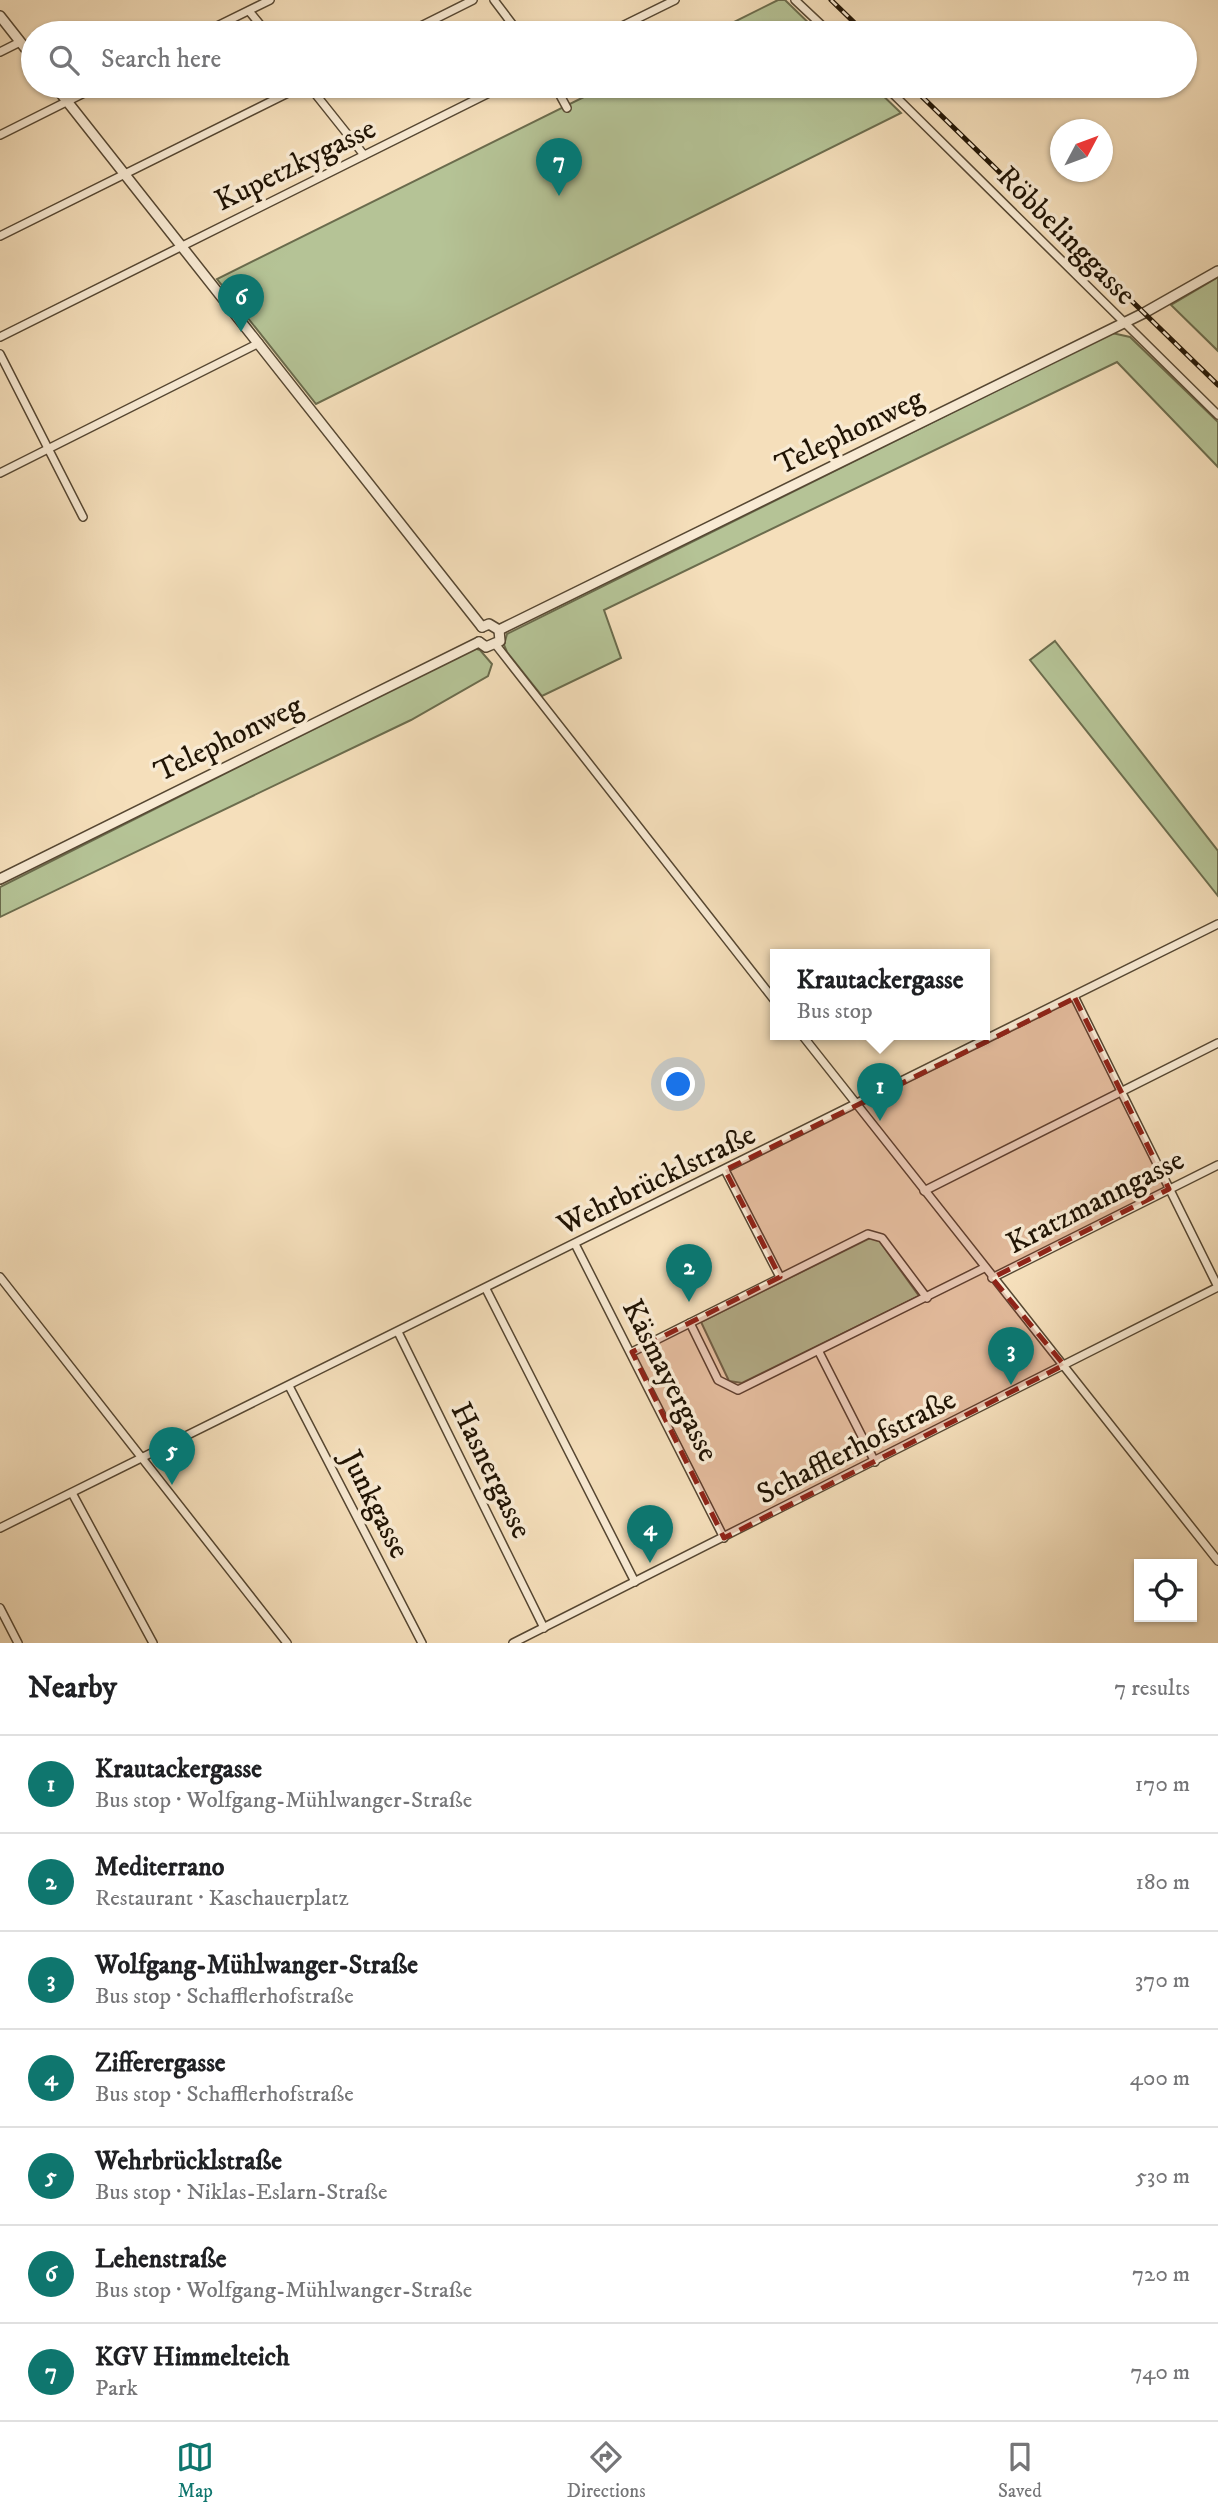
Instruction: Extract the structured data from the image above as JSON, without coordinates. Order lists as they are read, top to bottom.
{
  "streets": {
    "street": [
      "Kupetzkygasse",
      "Röbbelinggasse",
      "Telephonweg",
      "Wehrbrücklstraße",
      "Kratzmanngasse",
      "Käsmayergasse",
      "Schafflerhofstraße",
      "Hasnergasse",
      "Junkgasse"
    ]
  },
  "crossings": [
    ["Röbbelinggasse", "Telephonweg"],
    ["Wehrbrücklstraße", "Käsmayergasse"],
    ["Wehrbrücklstraße", "Hasnergasse"],
    ["Wehrbrücklstraße", "Junkgasse"],
    ["Käsmayergasse", "Schafflerhofstraße"],
    ["Schafflerhofstraße", "Hasnergasse"]
  ],
  "north": "top right",
  "page": {
    "search": "Search here",
    "pins": [
      "7",
      "6",
      "1",
      "2",
      "3",
      "5",
      "4"
    ],
    "popup": ["Krautackergasse", "Bus stop"],
    "heading": ["Nearby", "7 results"],
    "list": [
      {
        "mark": "1",
        "name": "Krautackergasse",
        "note": "Bus stop · Wolfgang-Mühlwanger-Straße",
        "value": "170 m"
      },
      {
        "mark": "2",
        "name": "Mediterrano",
        "note": "Restaurant · Kaschauerplatz",
        "value": "180 m"
      },
      {
        "mark": "3",
        "name": "Wolfgang-Mühlwanger-Straße",
        "note": "Bus stop · Schafflerhofstraße",
        "value": "370 m"
      },
      {
        "mark": "4",
        "name": "Zifferergasse",
        "note": "Bus stop · Schafflerhofstraße",
        "value": "400 m"
      },
      {
        "mark": "5",
        "name": "Wehrbrücklstraße",
        "note": "Bus stop · Niklas-Eslarn-Straße",
        "value": "530 m"
      },
      {
        "mark": "6",
        "name": "Lehenstraße",
        "note": "Bus stop · Wolfgang-Mühlwanger-Straße",
        "value": "720 m"
      },
      {
        "mark": "7",
        "name": "KGV Himmelteich",
        "note": "Park",
        "value": "740 m"
      }
    ],
    "nav": ["Map", "Directions", "Saved"]
  }
}
